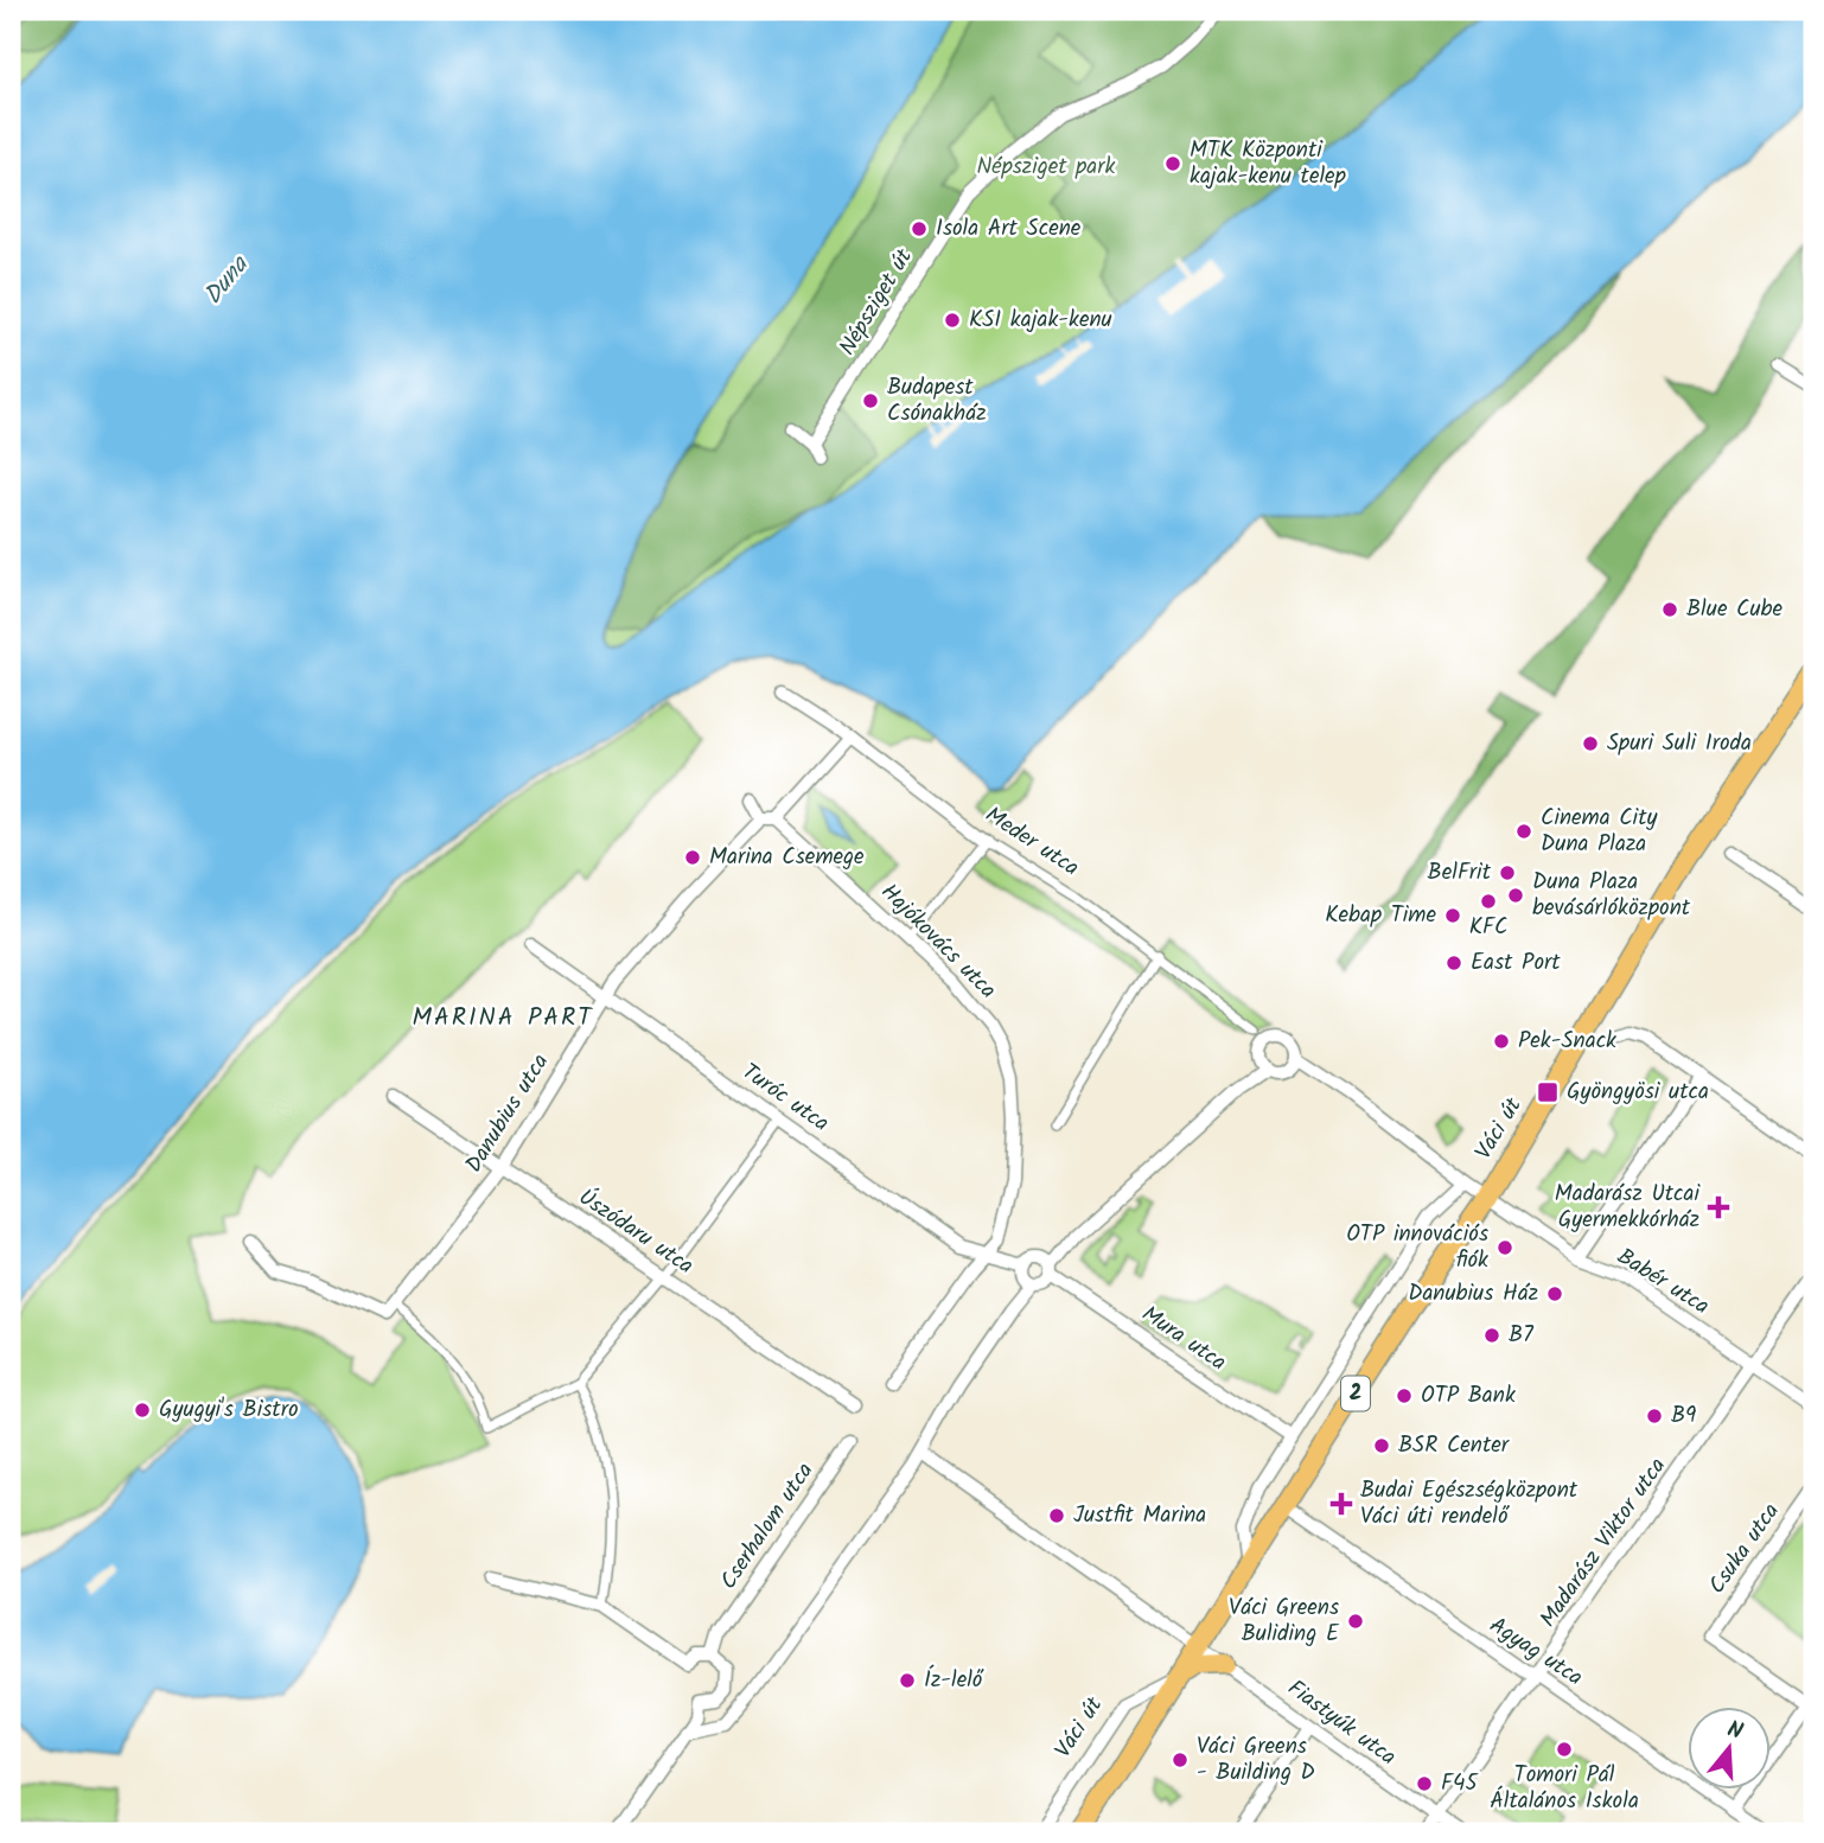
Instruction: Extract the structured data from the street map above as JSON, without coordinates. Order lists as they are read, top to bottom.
{
  "streets": {
    "main road": ["Váci út", "2"],
    "street": [
      "Népsziget út",
      "Meder utca",
      "Hajókovács utca",
      "Turóc utca",
      "Danubius utca",
      "Úszódaru utca",
      "Babér utca",
      "Mura utca",
      "Cserhalom utca",
      "Madarász Viktor utca",
      "Csuka utca",
      "Agyag utca",
      "Fiastyúk utca"
    ]
  },
  "crossings": [
    ["Hajókovács utca", "Turóc utca"],
    ["Turóc utca", "Danubius utca"],
    ["Danubius utca", "Úszódaru utca"],
    ["Váci út", "Babér utca"],
    ["Váci út", "Mura utca"],
    ["Váci út", "Agyag utca"],
    ["Váci út", "Fiastyúk utca"],
    ["Babér utca", "Madarász Viktor utca"],
    ["Madarász Viktor utca", "Agyag utca"],
    ["Madarász Viktor utca", "Fiastyúk utca"]
  ],
  "districts": ["MARINA PART"],
  "water": ["Duna"],
  "parks": ["Népsziget park"],
  "places": {
    "other": [
      "MTK Központi kajak-kenu telep",
      "Isola Art Scene",
      "KSI kajak-kenu",
      "Budapest Csónakház",
      "Blue Cube",
      "Spuri Suli Iroda",
      "Cinema City Duna Plaza",
      "Marina Csemege",
      "BelFrit",
      "Duna Plaza bevásárlóközpont",
      "KFC",
      "Kebap Time",
      "East Port",
      "Pek-Snack",
      "OTP innovációs fiók",
      "Danubius Ház",
      "B7",
      "OTP Bank",
      "Gyugyi's Bistro",
      "B9",
      "BSR Center",
      "Justfit Marina",
      "Váci Greens Buliding E",
      "Íz-lelő",
      "Tomori Pál Általános Iskola",
      "Váci Greens - Building D",
      "F45"
    ],
    "transit": ["Gyöngyösi utca"],
    "health": ["Madarász Utcai Gyermekkórház", "Budai Egészségközpont Váci úti rendelő"]
  },
  "north": "top"
}
